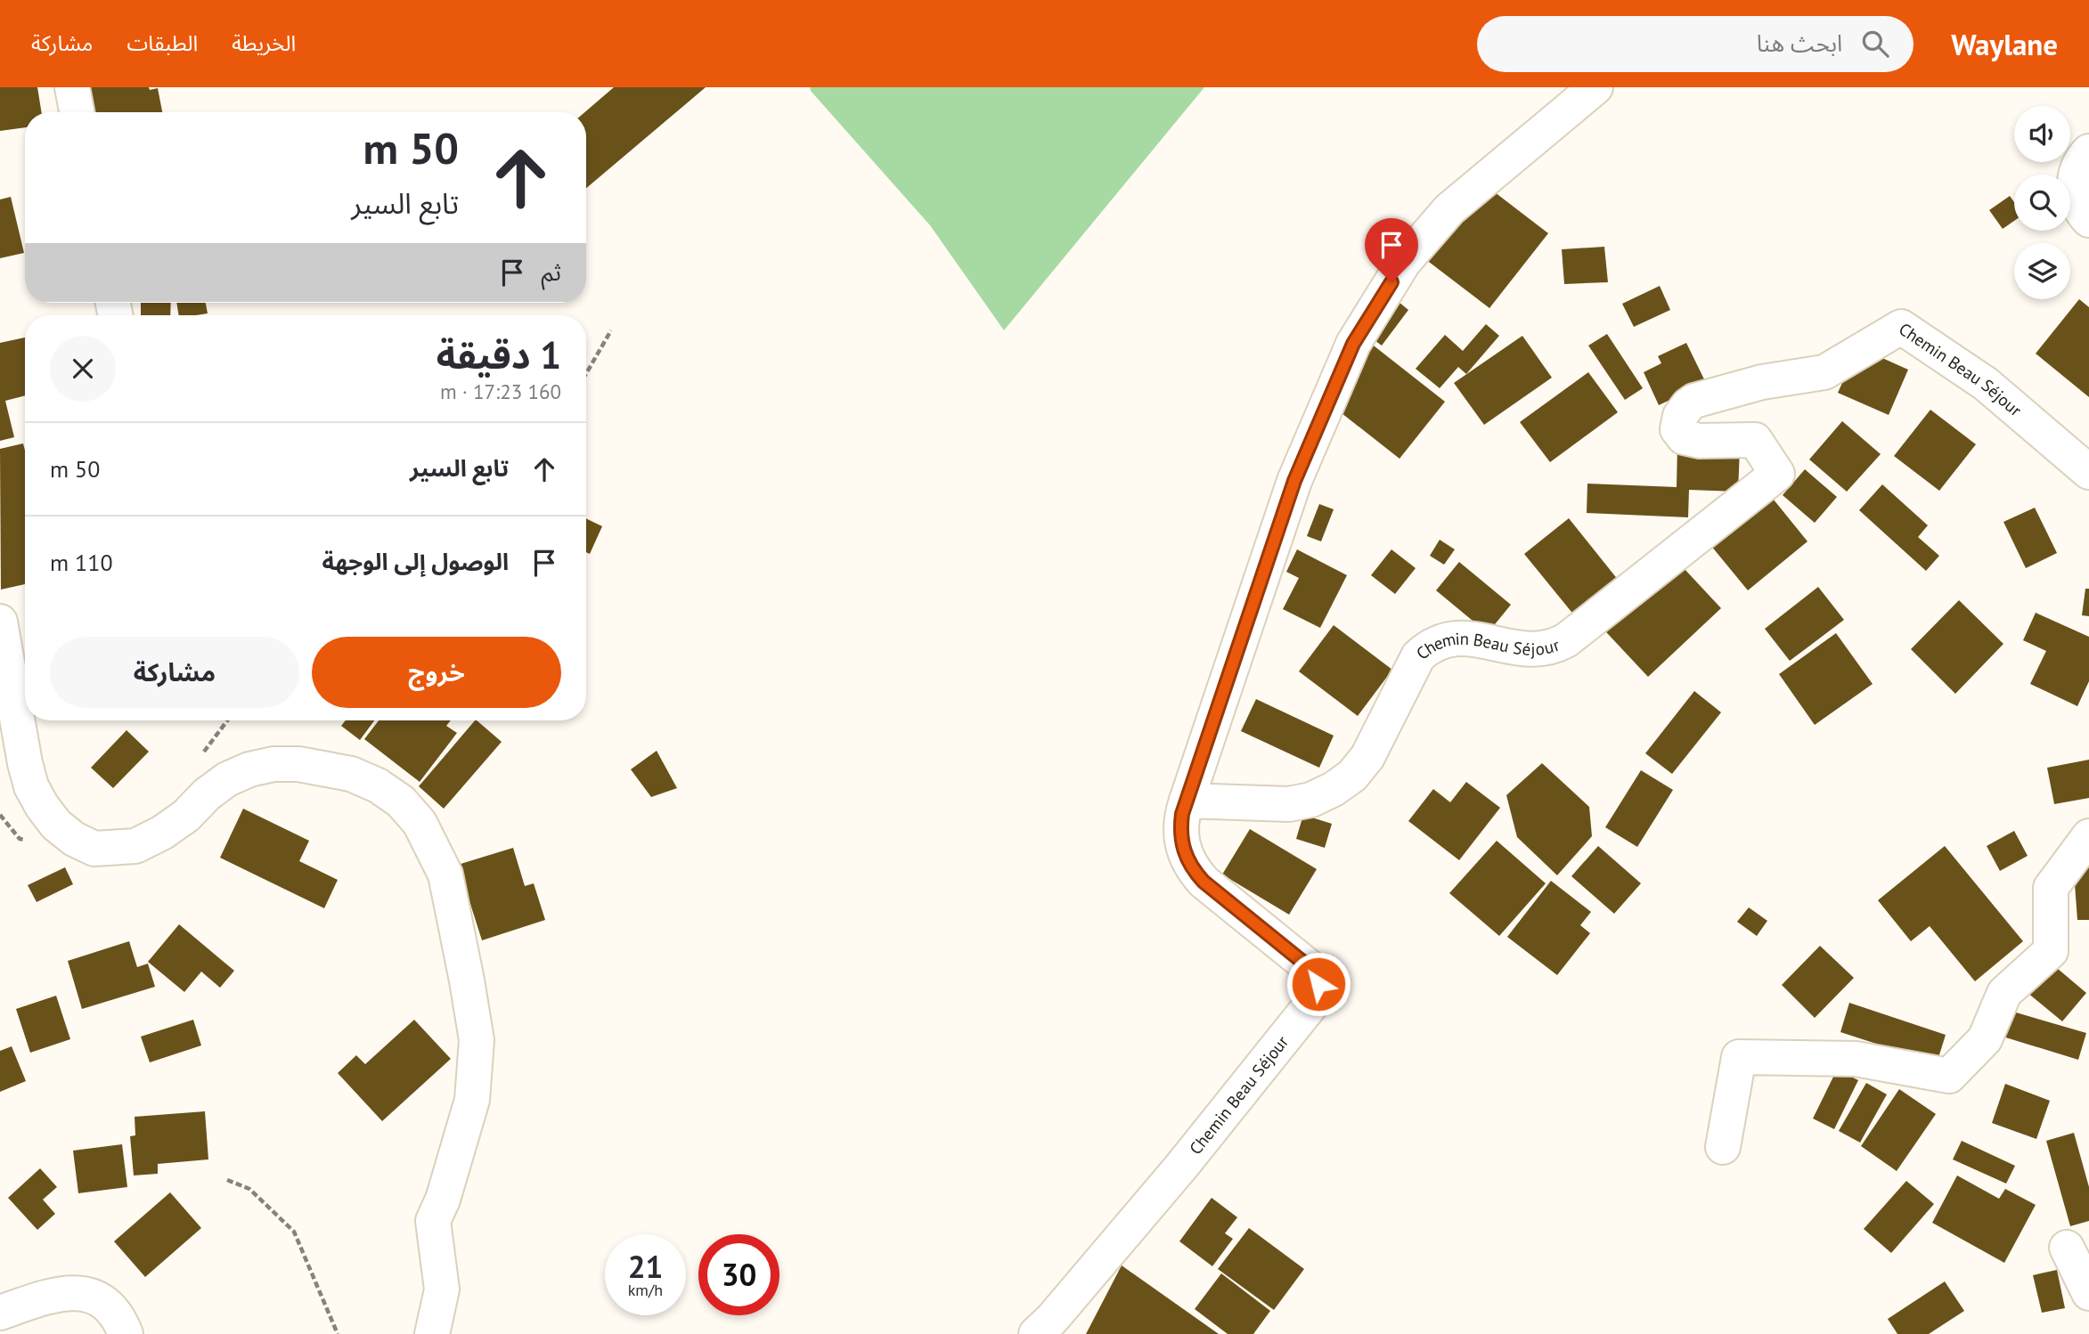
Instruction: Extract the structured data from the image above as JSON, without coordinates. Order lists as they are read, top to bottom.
{
  "streets": {
    "street": ["Chemin Beau Séjour"]
  },
  "page": {
    "header": "Waylane",
    "search": "ابحث هنا",
    "nav": ["الخريطة", "الطبقات", "مشاركة"],
    "turn": ["50 m", "تابع السير"],
    "then": "ثم",
    "heading": ["1 دقيقة", "160 m · 17:23"],
    "list": [
      {
        "name": "تابع السير",
        "value": "50 m"
      },
      {
        "name": "الوصول إلى الوجهة",
        "value": "110 m"
      }
    ],
    "buttons": ["خروج", "مشاركة"],
    "speed": "21 km/h",
    "limit": "30"
  }
}
